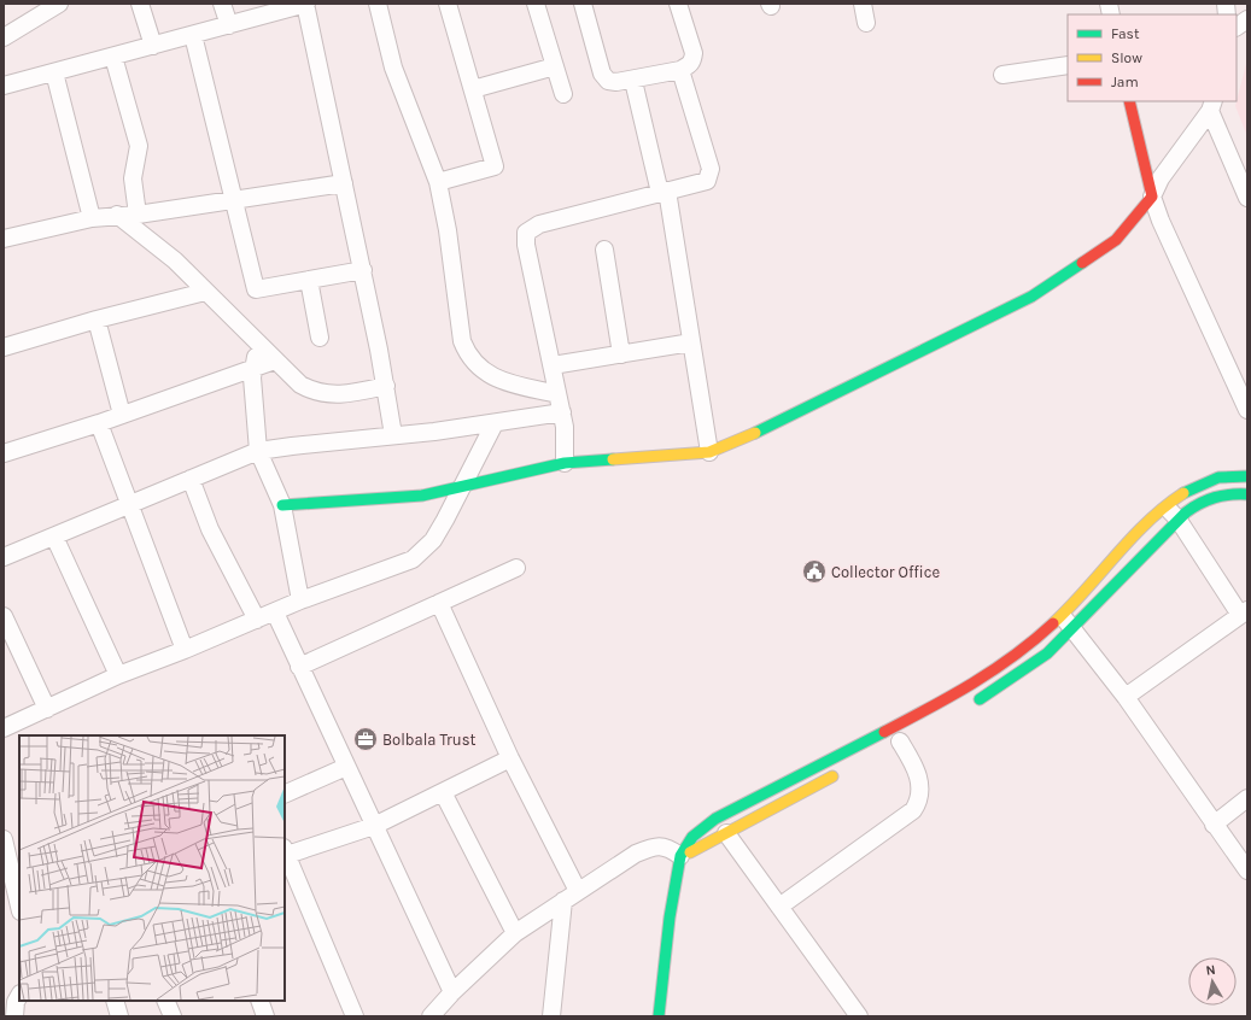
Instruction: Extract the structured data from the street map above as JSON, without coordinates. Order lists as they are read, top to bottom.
{
  "places": {
    "public building": ["Collector Office"],
    "office": ["Bolbala Trust"]
  },
  "legend": ["Fast", "Slow", "Jam"],
  "north": "top"
}
